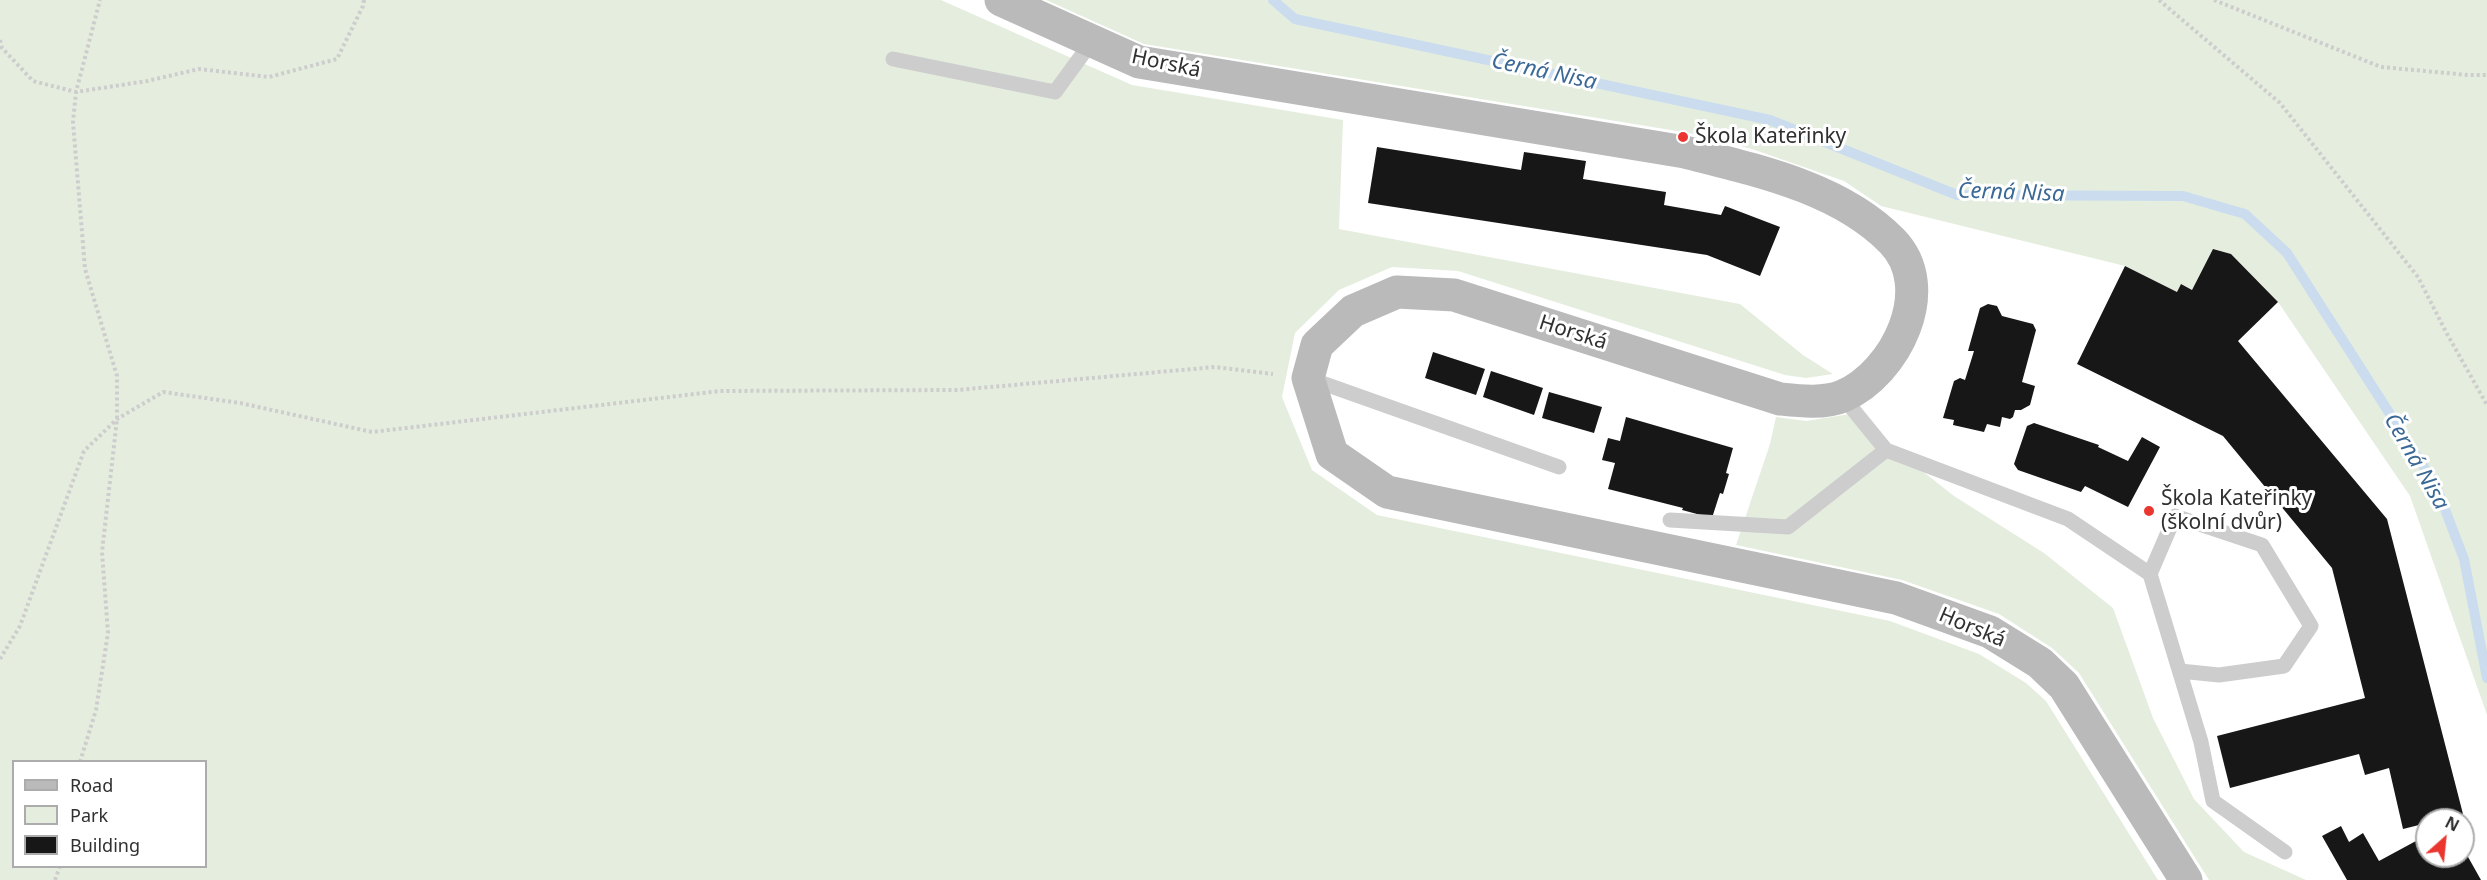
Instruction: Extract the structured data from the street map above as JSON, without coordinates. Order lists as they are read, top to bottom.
{
  "streets": {
    "street": ["Horská"]
  },
  "water": ["Černá Nisa"],
  "places": ["Škola Kateřinky", "Škola Kateřinky (školní dvůr)"],
  "legend": ["Road", "Park", "Building"],
  "north": "top right"
}
